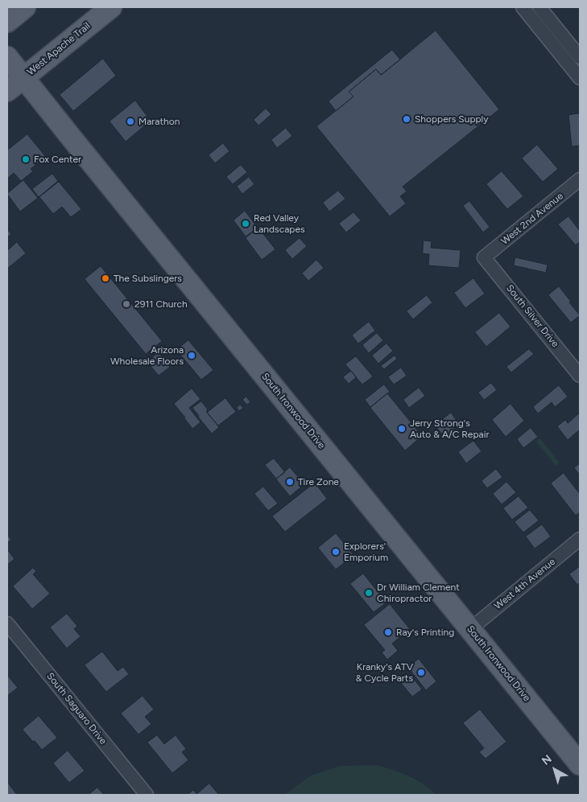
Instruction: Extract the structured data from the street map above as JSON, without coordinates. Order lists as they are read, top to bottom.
{
  "streets": {
    "main road": ["West Apache Trail", "South Ironwood Drive"],
    "street": [
      "West 2nd Avenue",
      "South Silver Drive",
      "West 4th Avenue",
      "South Saguaro Drive"
    ]
  },
  "crossings": [
    ["West Apache Trail", "South Ironwood Drive"],
    ["West 2nd Avenue", "South Silver Drive"],
    ["South Ironwood Drive", "West 4th Avenue"]
  ],
  "places": [
    "Shoppers Supply",
    "Marathon",
    "Fox Center",
    "Red Valley Landscapes",
    "The Subslingers",
    "2911 Church",
    "Arizona Wholesale Floors",
    "Jerry Strong's Auto & A/C Repair",
    "Tire Zone",
    "Explorers' Emporium",
    "Dr William Clement Chiropractor",
    "Ray's Printing",
    "Kranky's ATV & Cycle Parts"
  ],
  "north": "top left"
}
